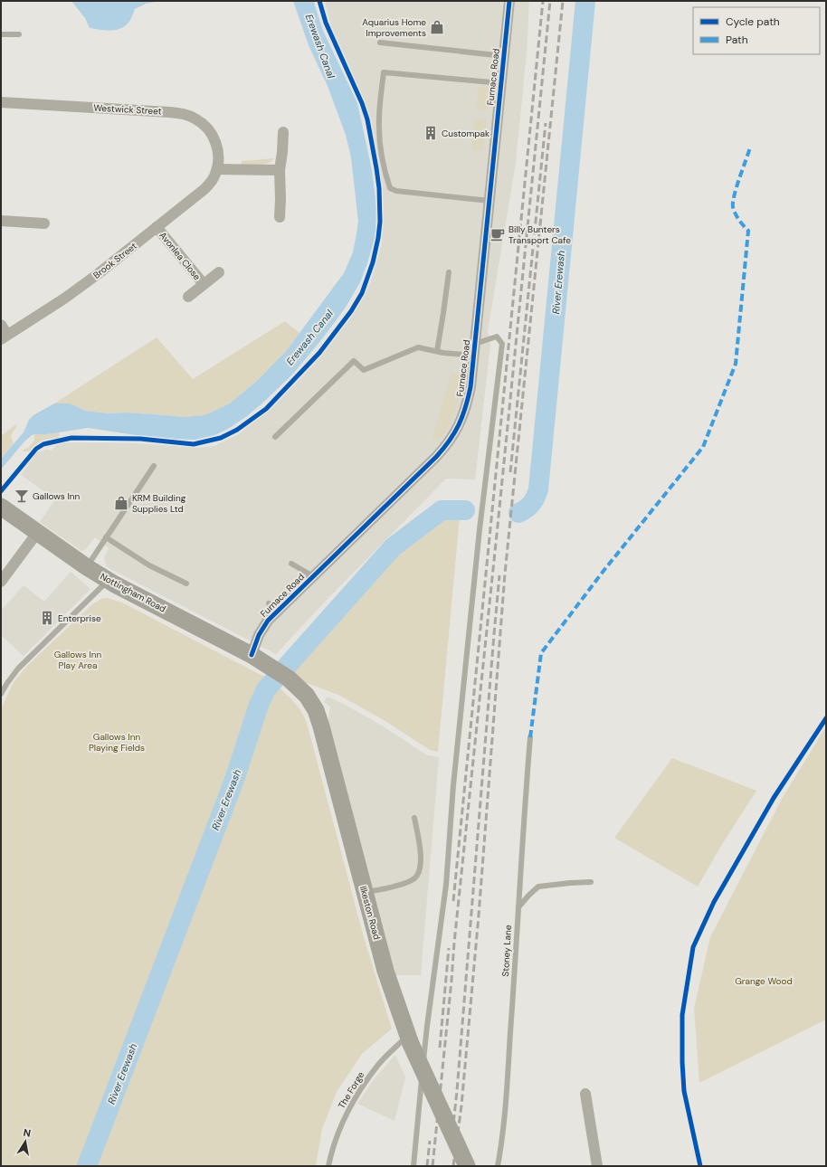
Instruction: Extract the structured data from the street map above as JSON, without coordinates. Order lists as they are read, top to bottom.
{
  "streets": {
    "main road": ["Nottingham Road", "Ilkeston Road"],
    "street": [
      "Furnace Road",
      "Westwick Street",
      "Avonlea Close",
      "Brook Street"
    ],
    "lane": ["Stoney Lane", "The Forge"]
  },
  "crossings": [
    ["Furnace Road", "Nottingham Road"],
    ["Westwick Street", "Brook Street"],
    ["Avonlea Close", "Brook Street"],
    ["Nottingham Road", "Ilkeston Road"],
    ["Ilkeston Road", "The Forge"]
  ],
  "water": ["Erewash Canal", "River Erewash"],
  "parks": ["Gallows Inn Play Area", "Gallows Inn Playing Fields", "Grange Wood"],
  "places": {
    "shop": ["Aquarius Home Improvements", "KRM Building Supplies Ltd"],
    "building": ["Custompak", "Enterprise"],
    "cafe": ["Billy Bunters Transport Cafe"],
    "bar": ["Gallows Inn"]
  },
  "legend": ["Cycle path", "Path"],
  "north": "top"
}
